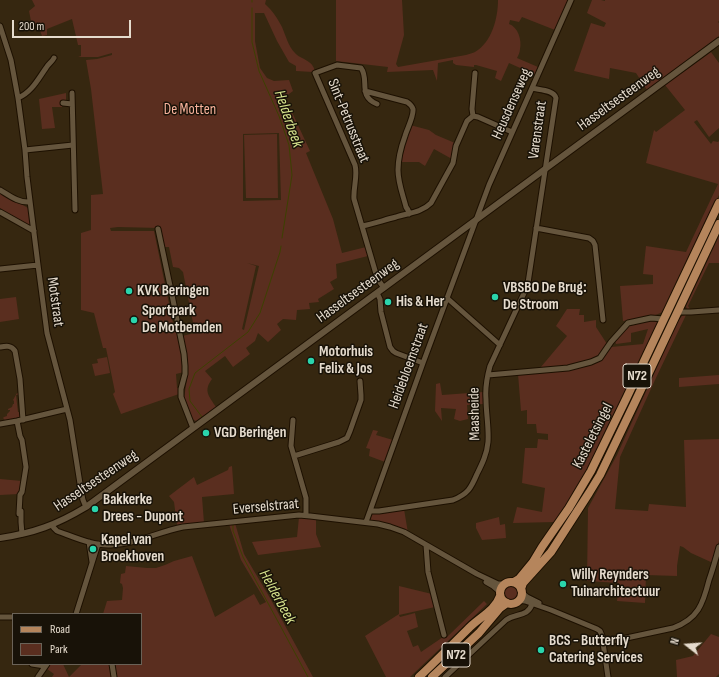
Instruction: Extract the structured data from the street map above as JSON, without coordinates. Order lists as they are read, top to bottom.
{
  "streets": {
    "main road": ["N72", "Kasteletsingel"],
    "street": [
      "Hasseltsesteenweg",
      "Heusdenseweg",
      "Sint-Petrusstraat",
      "Varenstraat",
      "Motstraat",
      "Heidebloemstraat",
      "Maasheide",
      "Everselstraat"
    ]
  },
  "crossings": [
    ["Hasseltsesteenweg", "Heusdenseweg"],
    ["Hasseltsesteenweg", "Sint-Petrusstraat"],
    ["Hasseltsesteenweg", "Varenstraat"],
    ["Hasseltsesteenweg", "Motstraat"],
    ["Hasseltsesteenweg", "Heidebloemstraat"],
    ["Hasseltsesteenweg", "Maasheide"],
    ["Hasseltsesteenweg", "Everselstraat"],
    ["Heusdenseweg", "Varenstraat"],
    ["Heusdenseweg", "Heidebloemstraat"],
    ["Varenstraat", "Maasheide"],
    ["Heidebloemstraat", "Maasheide"],
    ["Heidebloemstraat", "Everselstraat"],
    ["N72", "Kasteletsingel"],
    ["N72", "Everselstraat"],
    ["Kasteletsingel", "Everselstraat"]
  ],
  "water": ["Helderbeek"],
  "parks": ["De Motten"],
  "places": [
    "KVK Beringen",
    "VBSBO De Brug: De Stroom",
    "His & Her",
    "Sportpark De Motbemden",
    "Motorhuis Felix & Jos",
    "VGD Beringen",
    "Bakkerke Drees - Dupont",
    "Kapel van Broekhoven",
    "Willy Reynders Tuinarchitectuur",
    "BCS - Butterfly Catering Services"
  ],
  "legend": ["Road", "Park"],
  "scale_bar": "200 m",
  "north": "left"
}
